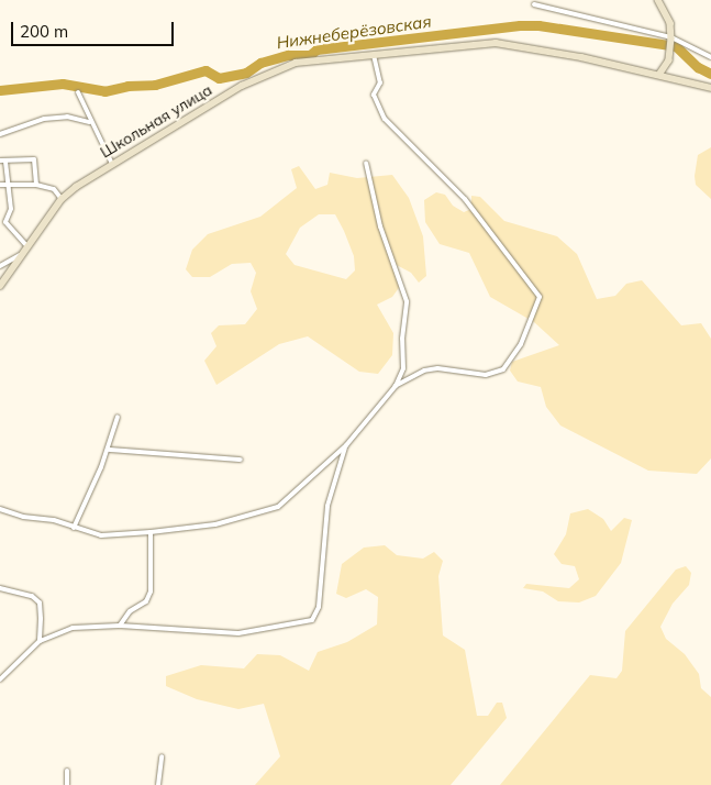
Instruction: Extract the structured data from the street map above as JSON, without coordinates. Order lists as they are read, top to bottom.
{
  "streets": {
    "street": ["Школьная улица"]
  },
  "water": ["Нижнеберёзовская"],
  "scale_bar": "200 m"
}
